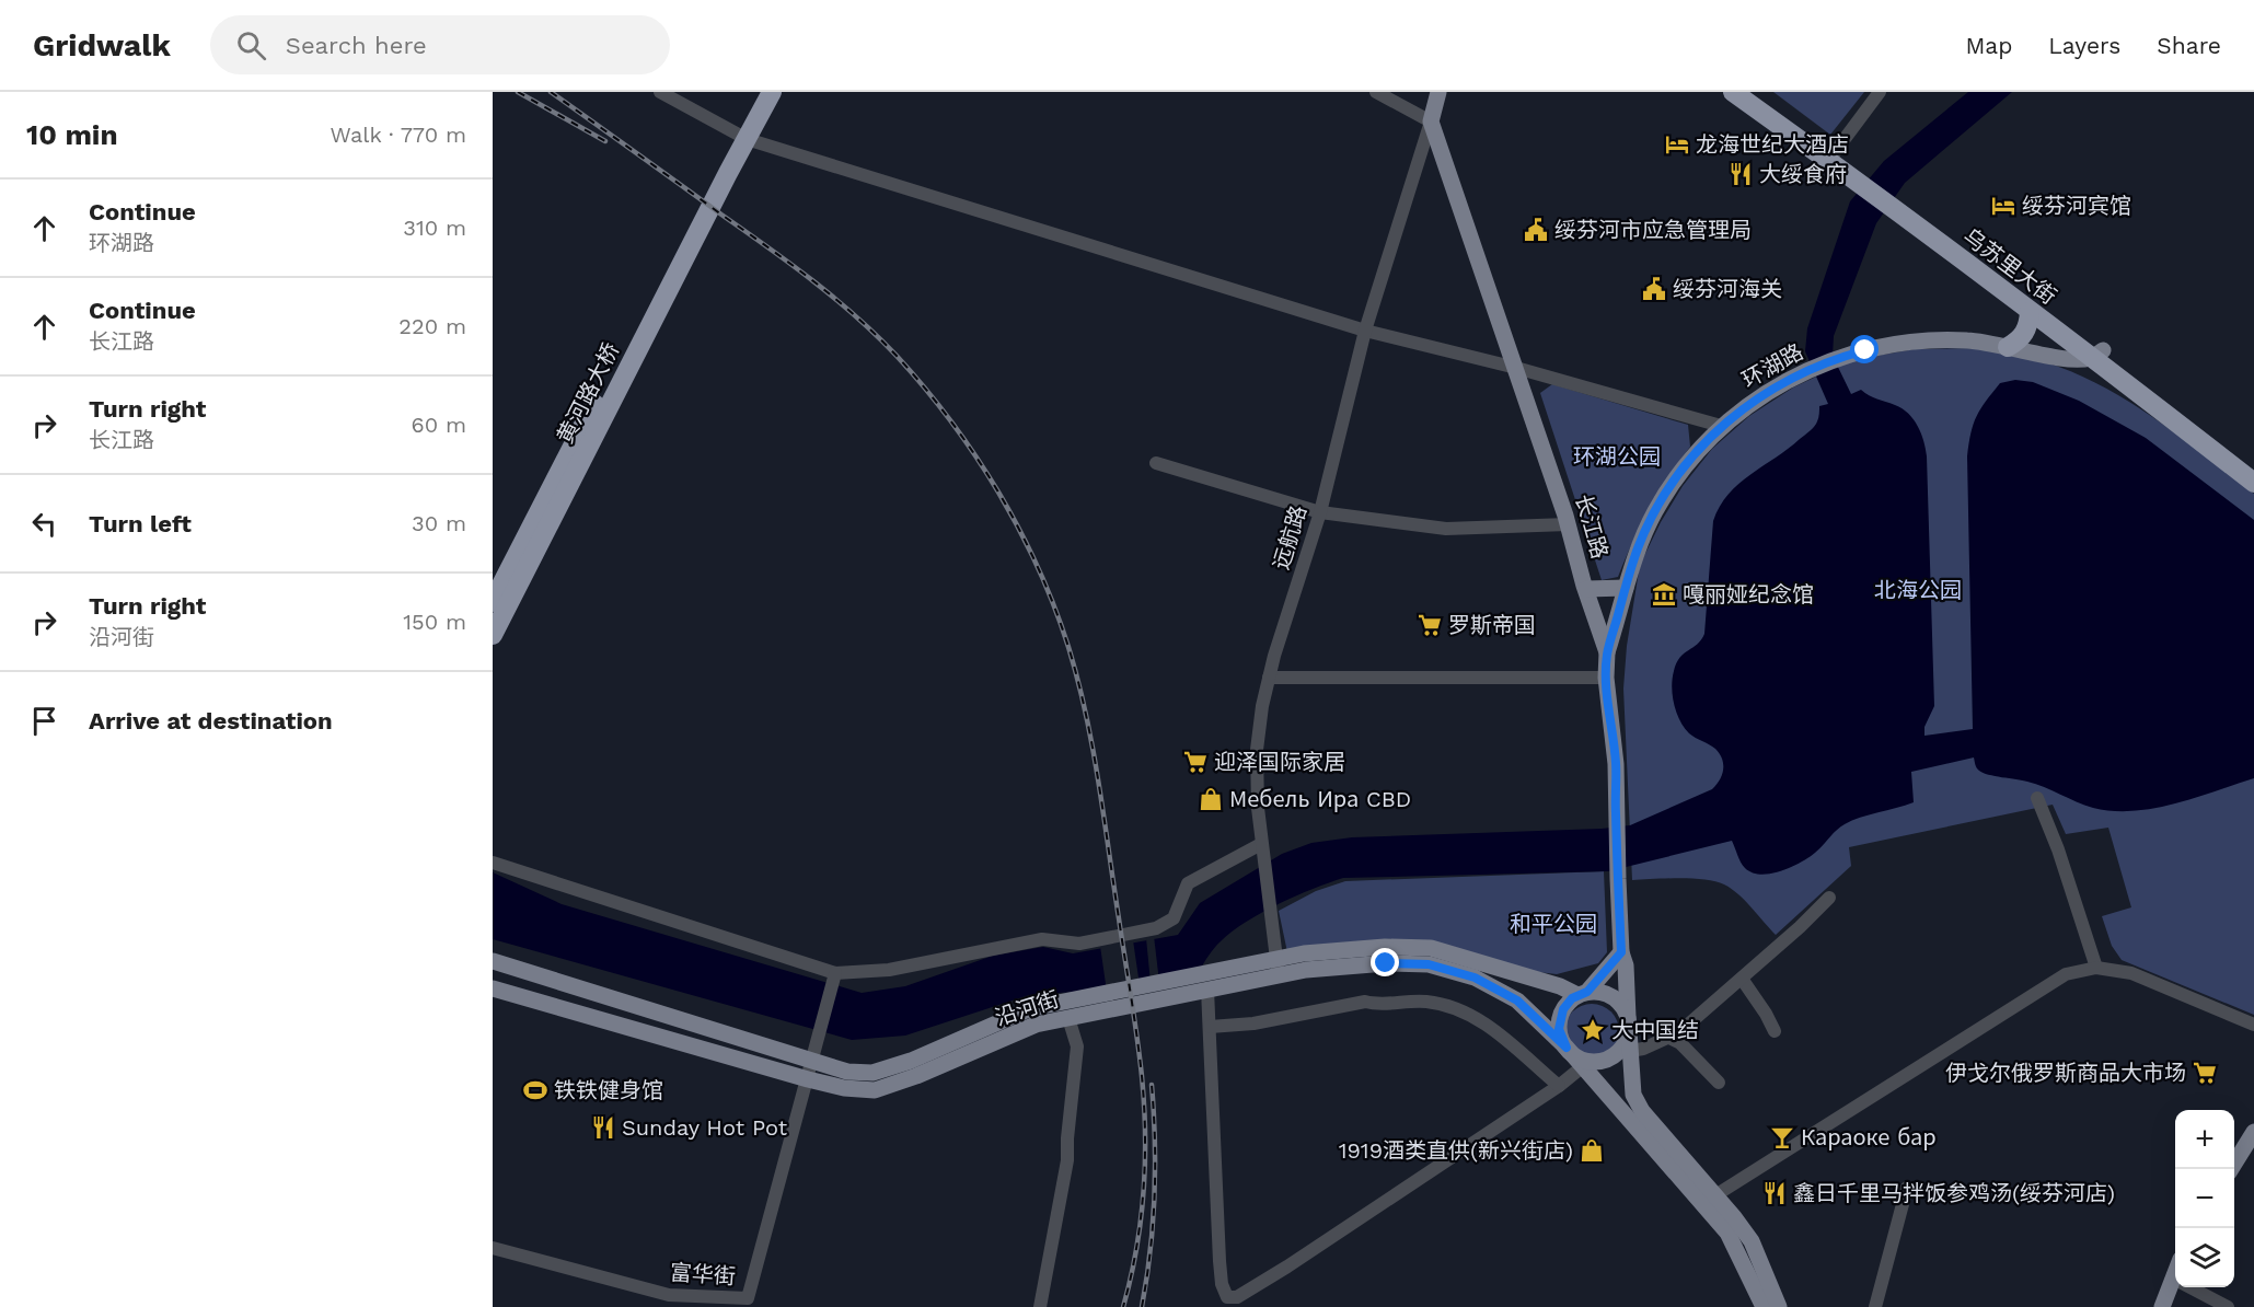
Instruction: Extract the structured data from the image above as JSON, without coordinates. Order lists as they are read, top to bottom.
{
  "streets": {
    "highway": ["乌苏里大街", "黄河路大桥"],
    "main road": ["环湖路", "长江路", "沿河街"],
    "street": ["远航路", "富华街"]
  },
  "crossings": [
    ["乌苏里大街", "环湖路"],
    ["环湖路", "长江路"],
    ["长江路", "远航路"],
    ["长江路", "沿河街"],
    ["远航路", "沿河街"],
    ["沿河街", "富华街"]
  ],
  "parks": ["环湖公园", "北海公园", "和平公园"],
  "places": {
    "hotel": ["龙海世纪大酒店", "绥芬河宾馆"],
    "restaurant": ["大绥食府", "Sunday Hot Pot", "鑫日千里马拌饭参鸡汤(绥芬河店)"],
    "public building": ["绥芬河市应急管理局", "绥芬河海关"],
    "museum": ["嘎丽娅纪念馆"],
    "supermarket": ["罗斯帝国", "迎泽国际家居", "伊戈尔俄罗斯商品大市场"],
    "shop": ["Мебель Ира CBD", "1919酒类直供(新兴街店)"],
    "place": ["大中国结"],
    "sports": ["铁铁健身馆"],
    "bar": ["Караоке бар"]
  },
  "page": {
    "header": "Gridwalk",
    "search": "Search here",
    "nav": ["Map", "Layers", "Share"],
    "heading": ["10 min", "Walk · 770 m"],
    "list": [
      ["Continue", "环湖路", "310 m"],
      ["Continue", "长江路", "220 m"],
      ["Turn right", "长江路", "60 m"],
      ["Turn left", "30 m"],
      ["Turn right", "沿河街", "150 m"],
      "Arrive at destination"
    ],
    "map_buttons": ["+", "−"]
  }
}
